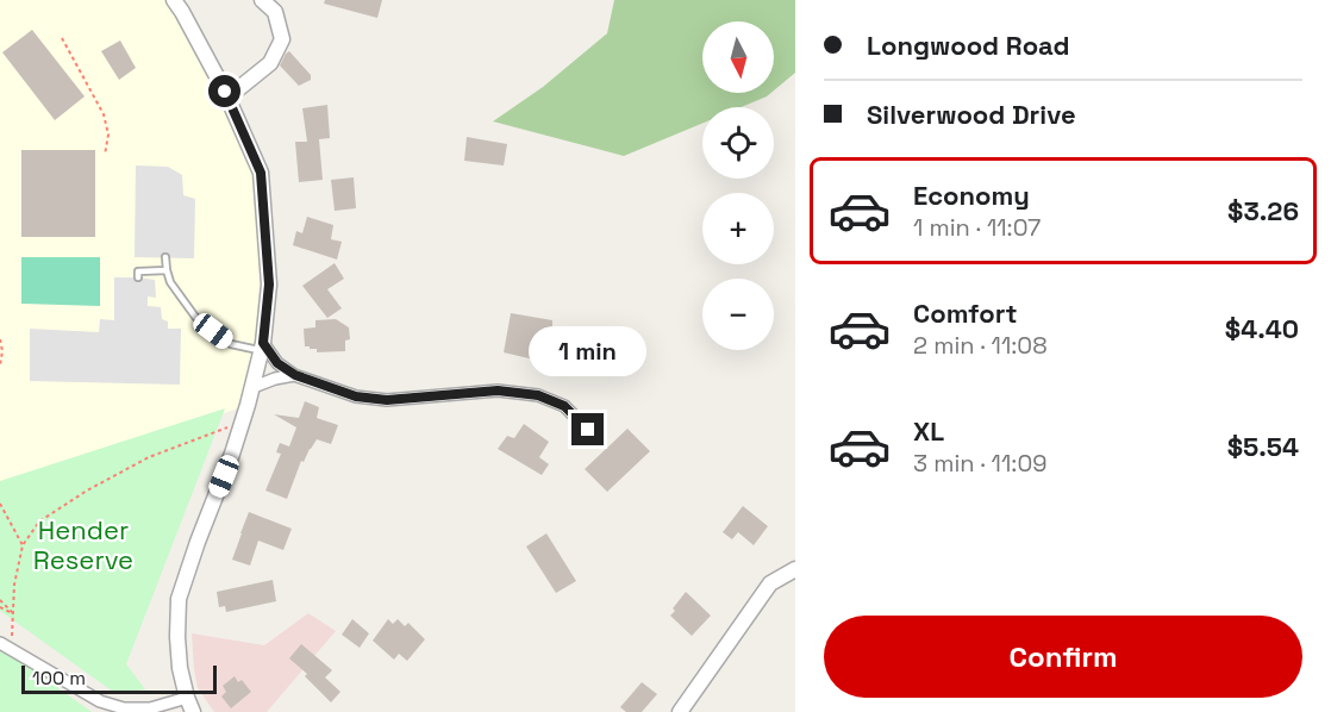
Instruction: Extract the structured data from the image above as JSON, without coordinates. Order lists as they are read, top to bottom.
{
  "parks": ["Hender Reserve"],
  "scale_bar": "100 m",
  "north": "bottom",
  "page": {
    "banner": ["Longwood Road", "Silverwood Drive"],
    "map_buttons": ["+", "−"],
    "list": [
      {
        "name": "Economy",
        "note": "1 min · 11:07",
        "value": "$3.26"
      },
      {
        "name": "Comfort",
        "note": "2 min · 11:08",
        "value": "$4.40"
      },
      {
        "name": "XL",
        "note": "3 min · 11:09",
        "value": "$5.54"
      }
    ],
    "bubble": "1 min",
    "buttons": "Confirm",
    "scale": "100 m"
  }
}
